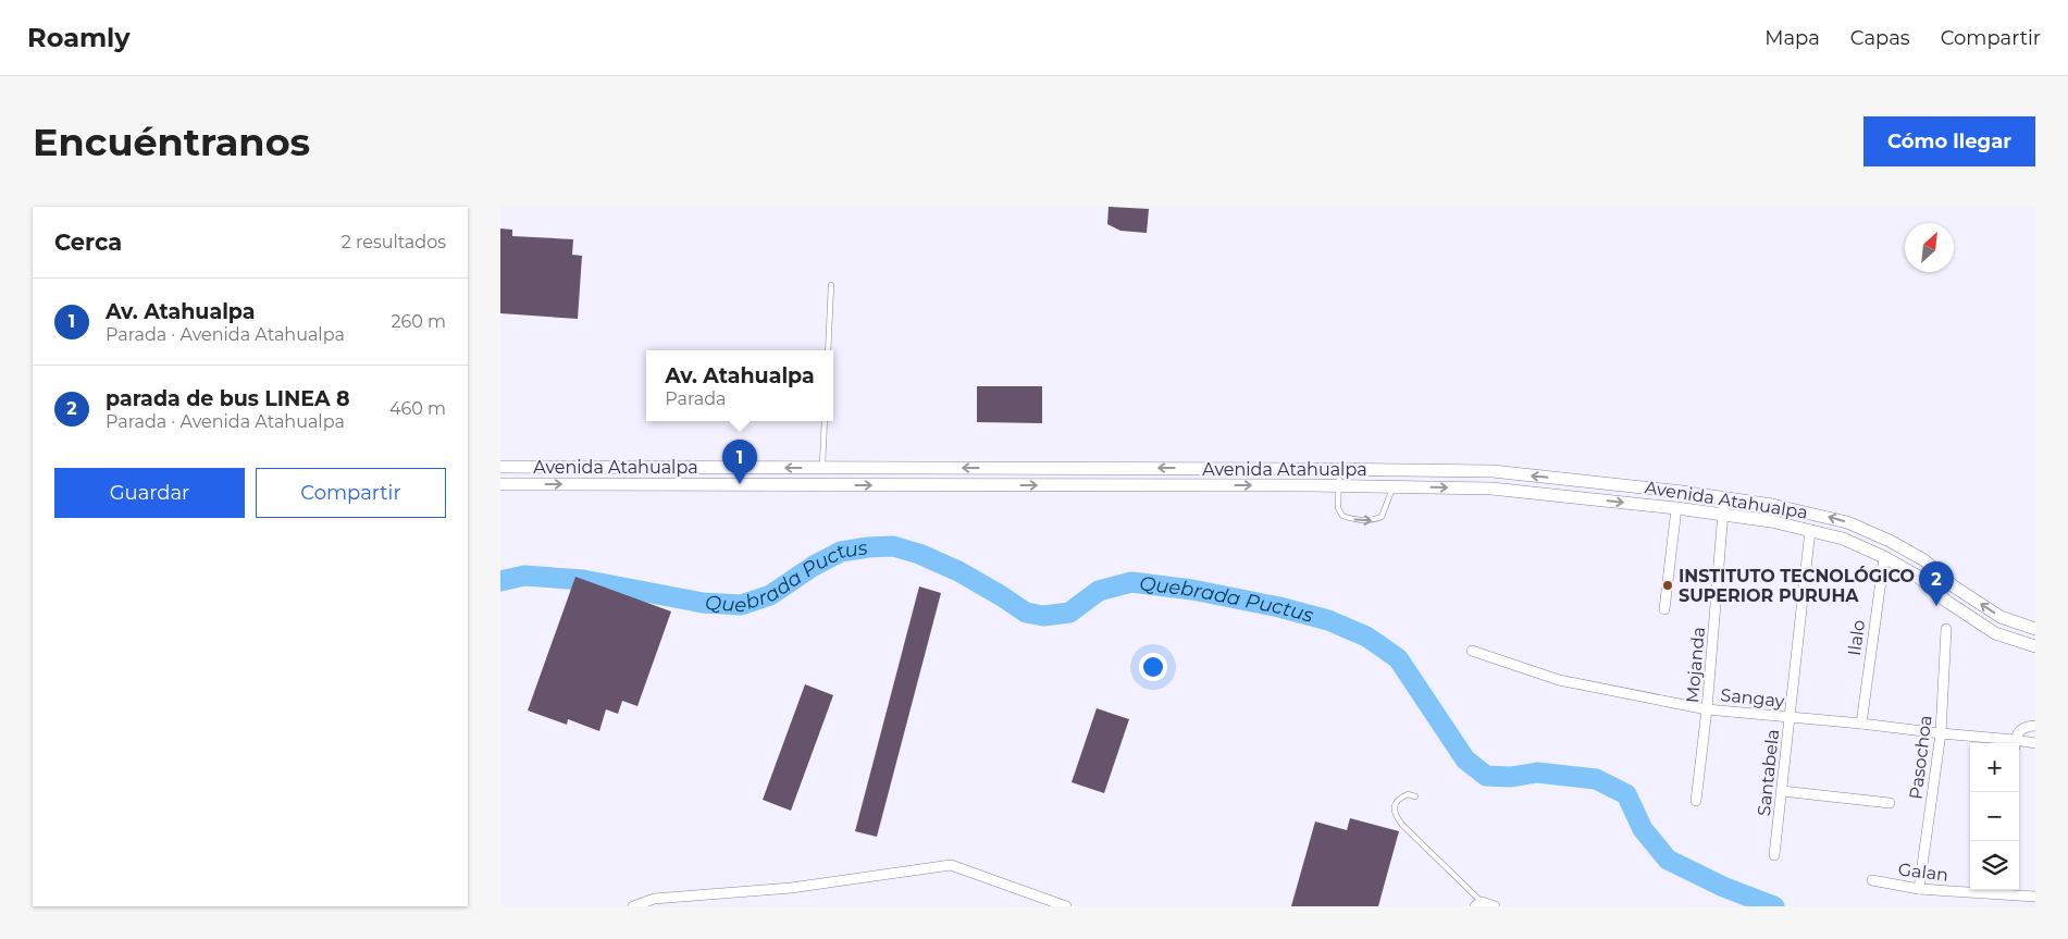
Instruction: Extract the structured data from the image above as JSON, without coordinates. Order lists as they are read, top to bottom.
{
  "streets": {
    "main road": ["Avenida Atahualpa"],
    "street": [
      "Ilalo",
      "Mojanda",
      "Sangay",
      "Pasochoa",
      "Santabela",
      "Galan"
    ]
  },
  "crossings": [
    ["Avenida Atahualpa", "Ilalo"],
    ["Avenida Atahualpa", "Mojanda"],
    ["Avenida Atahualpa", "Santabela"],
    ["Ilalo", "Sangay"],
    ["Mojanda", "Sangay"],
    ["Sangay", "Pasochoa"],
    ["Sangay", "Santabela"],
    ["Pasochoa", "Galan"]
  ],
  "water": ["Quebrada Puctus"],
  "places": ["INSTITUTO TECNOLÓGICO SUPERIOR PURUHA"],
  "north": "top right",
  "page": {
    "header": "Roamly",
    "nav": ["Mapa", "Capas", "Compartir"],
    "buttons": [
      "Cómo llegar",
      ["Guardar", "Compartir"]
    ],
    "title": "Encuéntranos",
    "heading": ["Cerca", "2 resultados"],
    "list": [
      {
        "mark": "1",
        "name": "Av. Atahualpa",
        "note": "Parada · Avenida Atahualpa",
        "value": "260 m"
      },
      {
        "mark": "2",
        "name": "parada de bus LINEA 8",
        "note": "Parada · Avenida Atahualpa",
        "value": "460 m"
      }
    ],
    "popup": ["Av. Atahualpa", "Parada"],
    "pins": ["1", "2"],
    "map_buttons": ["+", "−"]
  }
}
